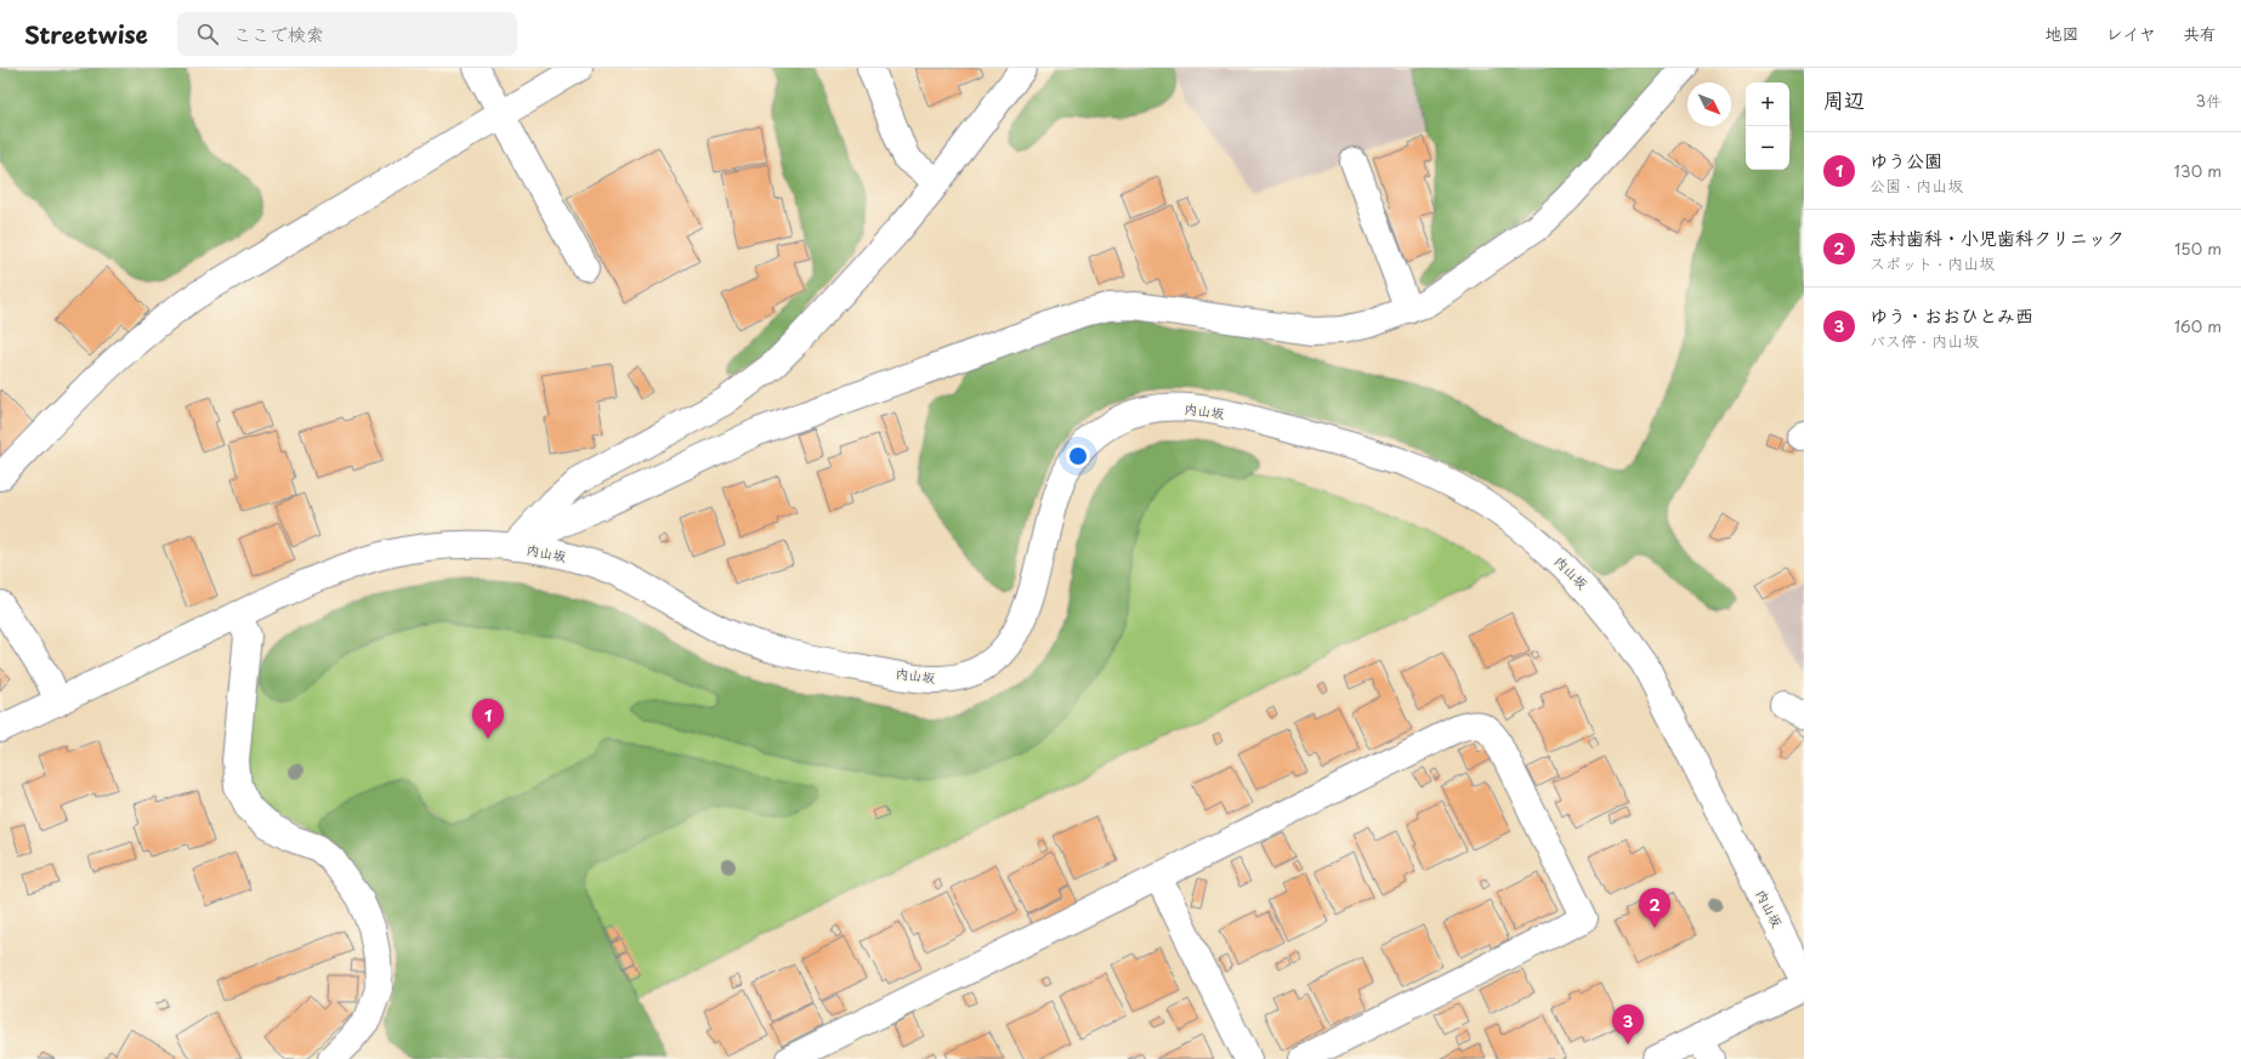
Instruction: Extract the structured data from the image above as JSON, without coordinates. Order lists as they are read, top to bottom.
{
  "streets": {
    "street": ["内山坂"]
  },
  "north": "bottom right",
  "page": {
    "header": "Streetwise",
    "search": "ここで検索",
    "nav": ["地図", "レイヤ", "共有"],
    "heading": ["周辺", "3件"],
    "map_buttons": ["+", "−"],
    "list": [
      {
        "mark": "1",
        "name": "ゆう公園",
        "note": "公園 · 内山坂",
        "value": "130 m"
      },
      {
        "mark": "2",
        "name": "志村歯科・小児歯科クリニック",
        "note": "スポット · 内山坂",
        "value": "150 m"
      },
      {
        "mark": "3",
        "name": "ゆう・おおひとみ西",
        "note": "バス停 · 内山坂",
        "value": "160 m"
      }
    ],
    "pins": ["1", "2", "3"]
  }
}
